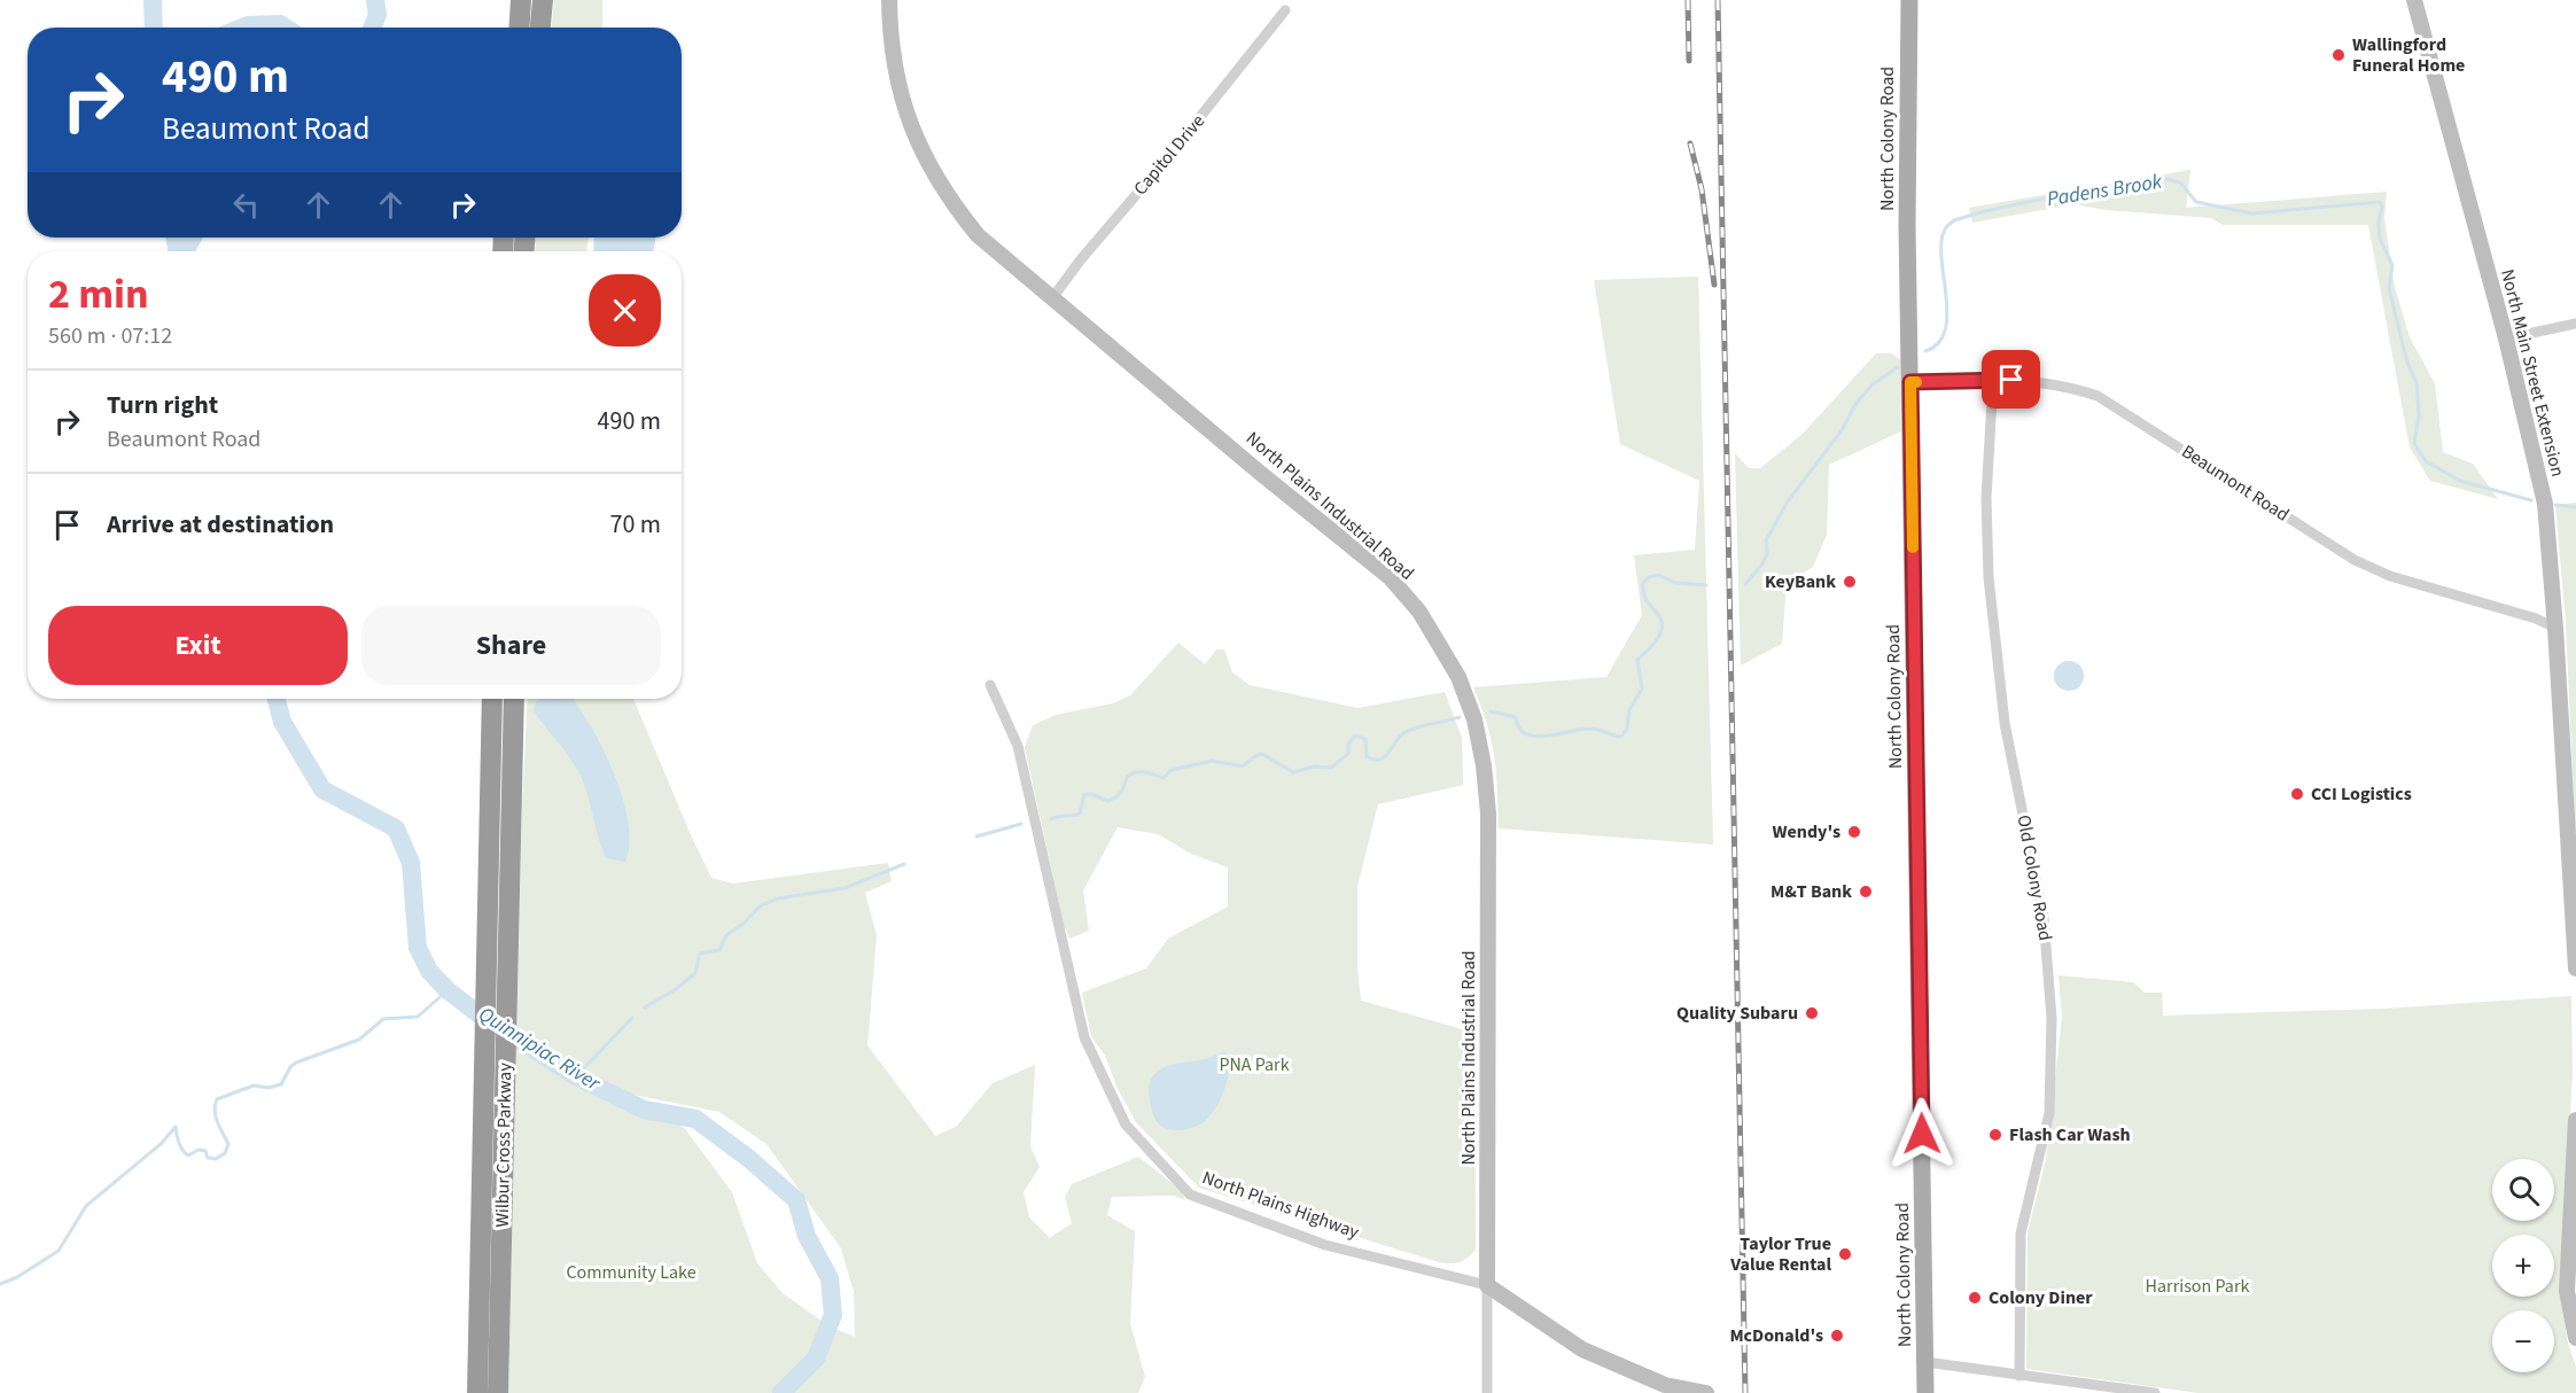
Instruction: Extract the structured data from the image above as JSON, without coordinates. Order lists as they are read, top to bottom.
{
  "streets": {
    "highway": ["Wilbur Cross Parkway"],
    "main road": ["North Colony Road"],
    "street": [
      "Capitol Drive",
      "North Main Street Extension",
      "Beaumont Road",
      "North Plains Industrial Road",
      "Old Colony Road",
      "North Plains Highway"
    ]
  },
  "crossings": [
    ["North Colony Road", "Beaumont Road"],
    ["Capitol Drive", "North Plains Industrial Road"],
    ["North Main Street Extension", "Beaumont Road"],
    ["Beaumont Road", "Old Colony Road"],
    ["North Plains Industrial Road", "North Plains Highway"]
  ],
  "water": ["Padens Brook", "Quinnipiac River"],
  "parks": ["PNA Park", "Community Lake", "Harrison Park"],
  "places": [
    "Wallingford Funeral Home",
    "KeyBank",
    "CCI Logistics",
    "Wendy's",
    "M&T Bank",
    "Quality Subaru",
    "Flash Car Wash",
    "Taylor True Value Rental",
    "Colony Diner",
    "McDonald's"
  ],
  "page": {
    "turn": ["490 m", "Beaumont Road"],
    "heading": ["2 min", "560 m · 07:12"],
    "list": [
      {
        "name": "Turn right",
        "note": "Beaumont Road",
        "value": "490 m"
      },
      {
        "name": "Arrive at destination",
        "value": "70 m"
      }
    ],
    "buttons": ["Exit", "Share"],
    "map_buttons": ["+", "−"]
  }
}
